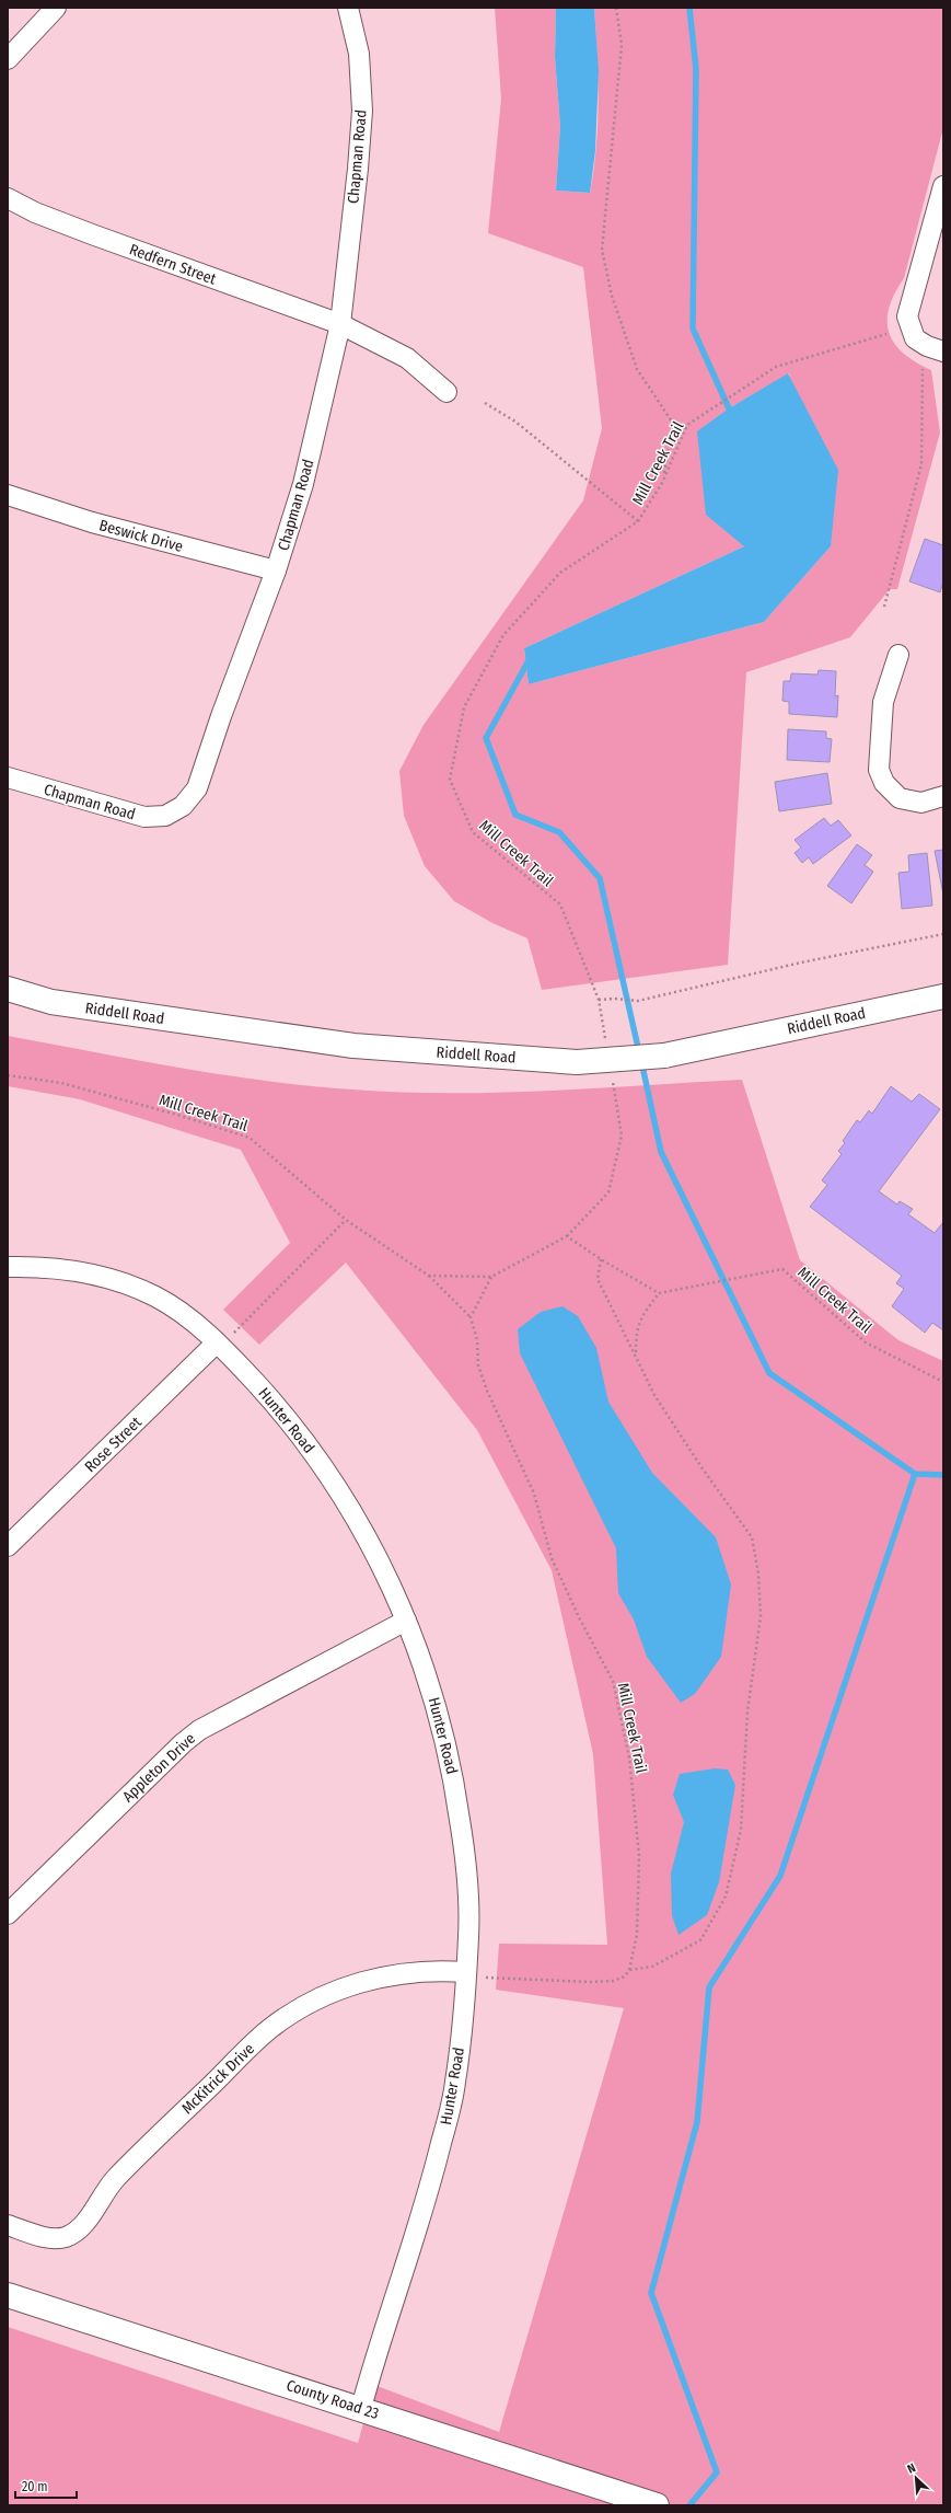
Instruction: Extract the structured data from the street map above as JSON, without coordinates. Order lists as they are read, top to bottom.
{
  "streets": {
    "main road": ["Riddell Road", "County Road 23"],
    "street": [
      "Chapman Road",
      "Redfern Street",
      "Beswick Drive",
      "Hunter Road",
      "Rose Street",
      "Appleton Drive",
      "McKitrick Drive"
    ],
    "path": ["Mill Creek Trail"]
  },
  "crossings": [
    ["Chapman Road", "Redfern Street"],
    ["Chapman Road", "Beswick Drive"],
    ["Hunter Road", "Rose Street"],
    ["Hunter Road", "Appleton Drive"],
    ["Hunter Road", "McKitrick Drive"],
    ["Hunter Road", "County Road 23"]
  ],
  "scale_bar": "20 m",
  "north": "top left"
}
